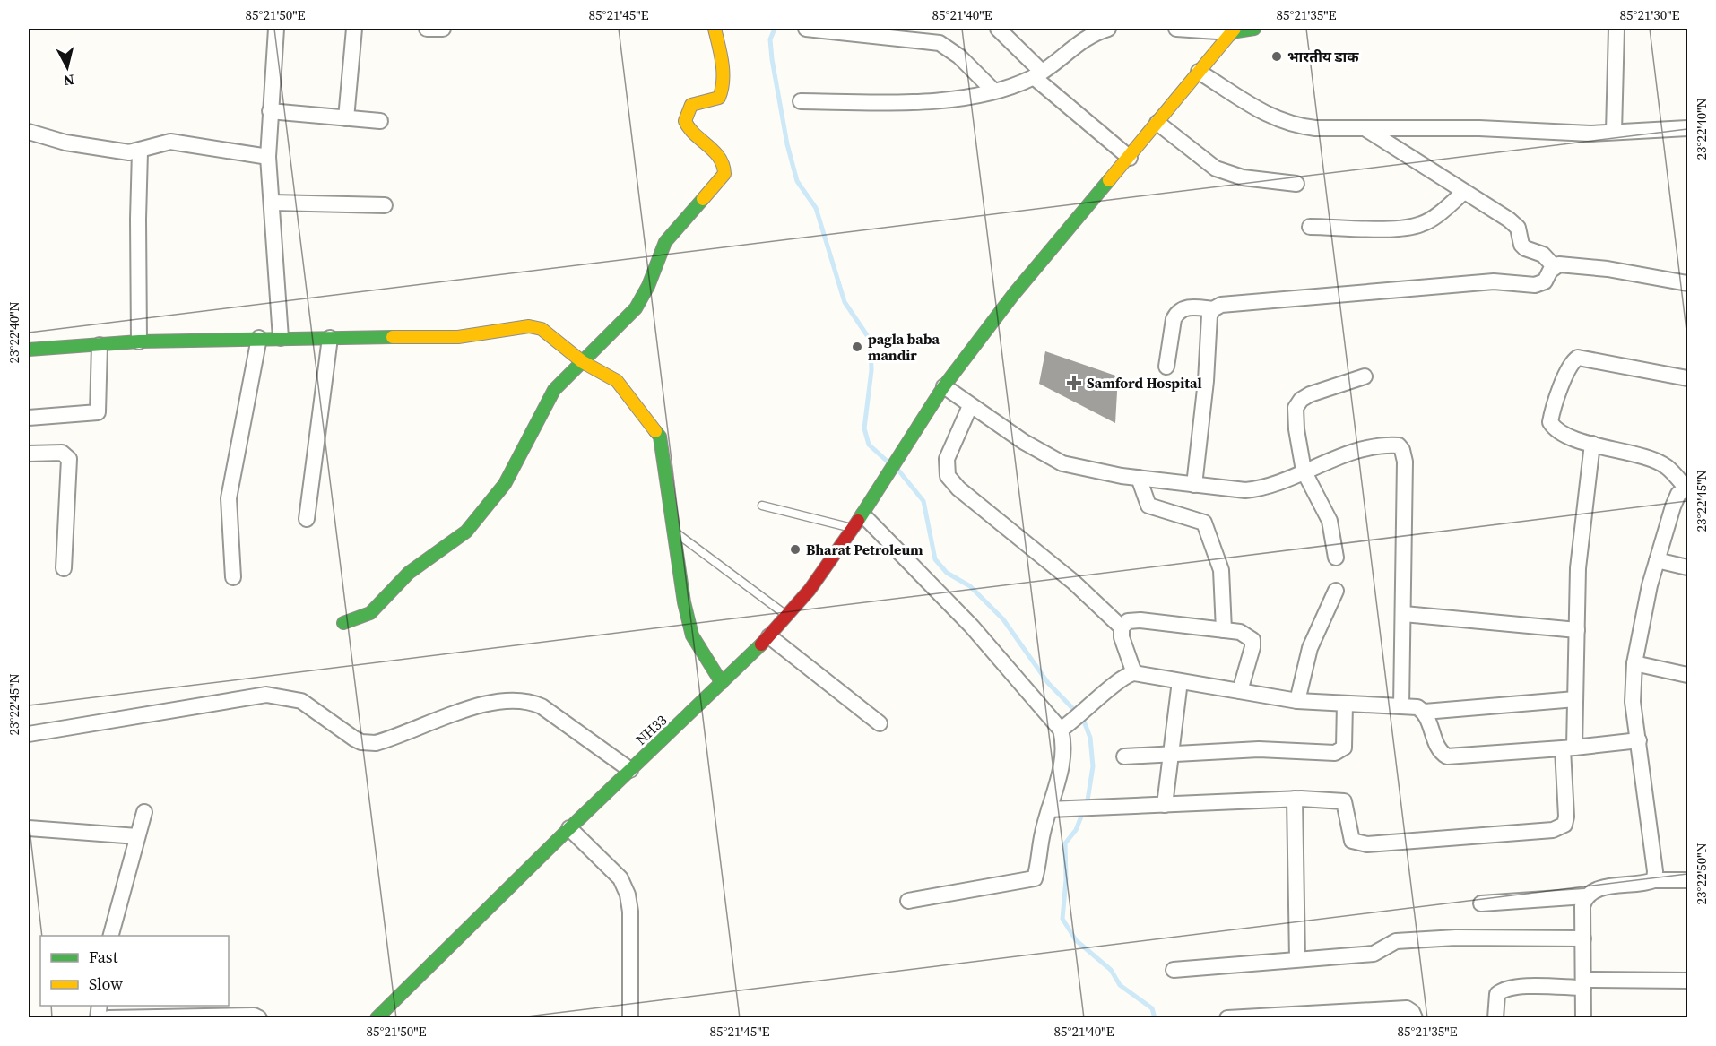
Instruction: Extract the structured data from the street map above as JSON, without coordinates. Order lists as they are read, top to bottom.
{
  "streets": {
    "street": ["NH33"]
  },
  "places": {
    "other": ["भारतीय डाक", "pagla baba mandir", "Bharat Petroleum"],
    "health": ["Samford Hospital"]
  },
  "legend": ["Fast", "Slow"],
  "north": "bottom",
  "coordinates": [
    "85°21'50\"E",
    "85°21'45\"E",
    "85°21'40\"E",
    "85°21'35\"E",
    "85°21'30\"E",
    "23°22'40\"N",
    "23°22'45\"N",
    "23°22'50\"N"
  ]
}
